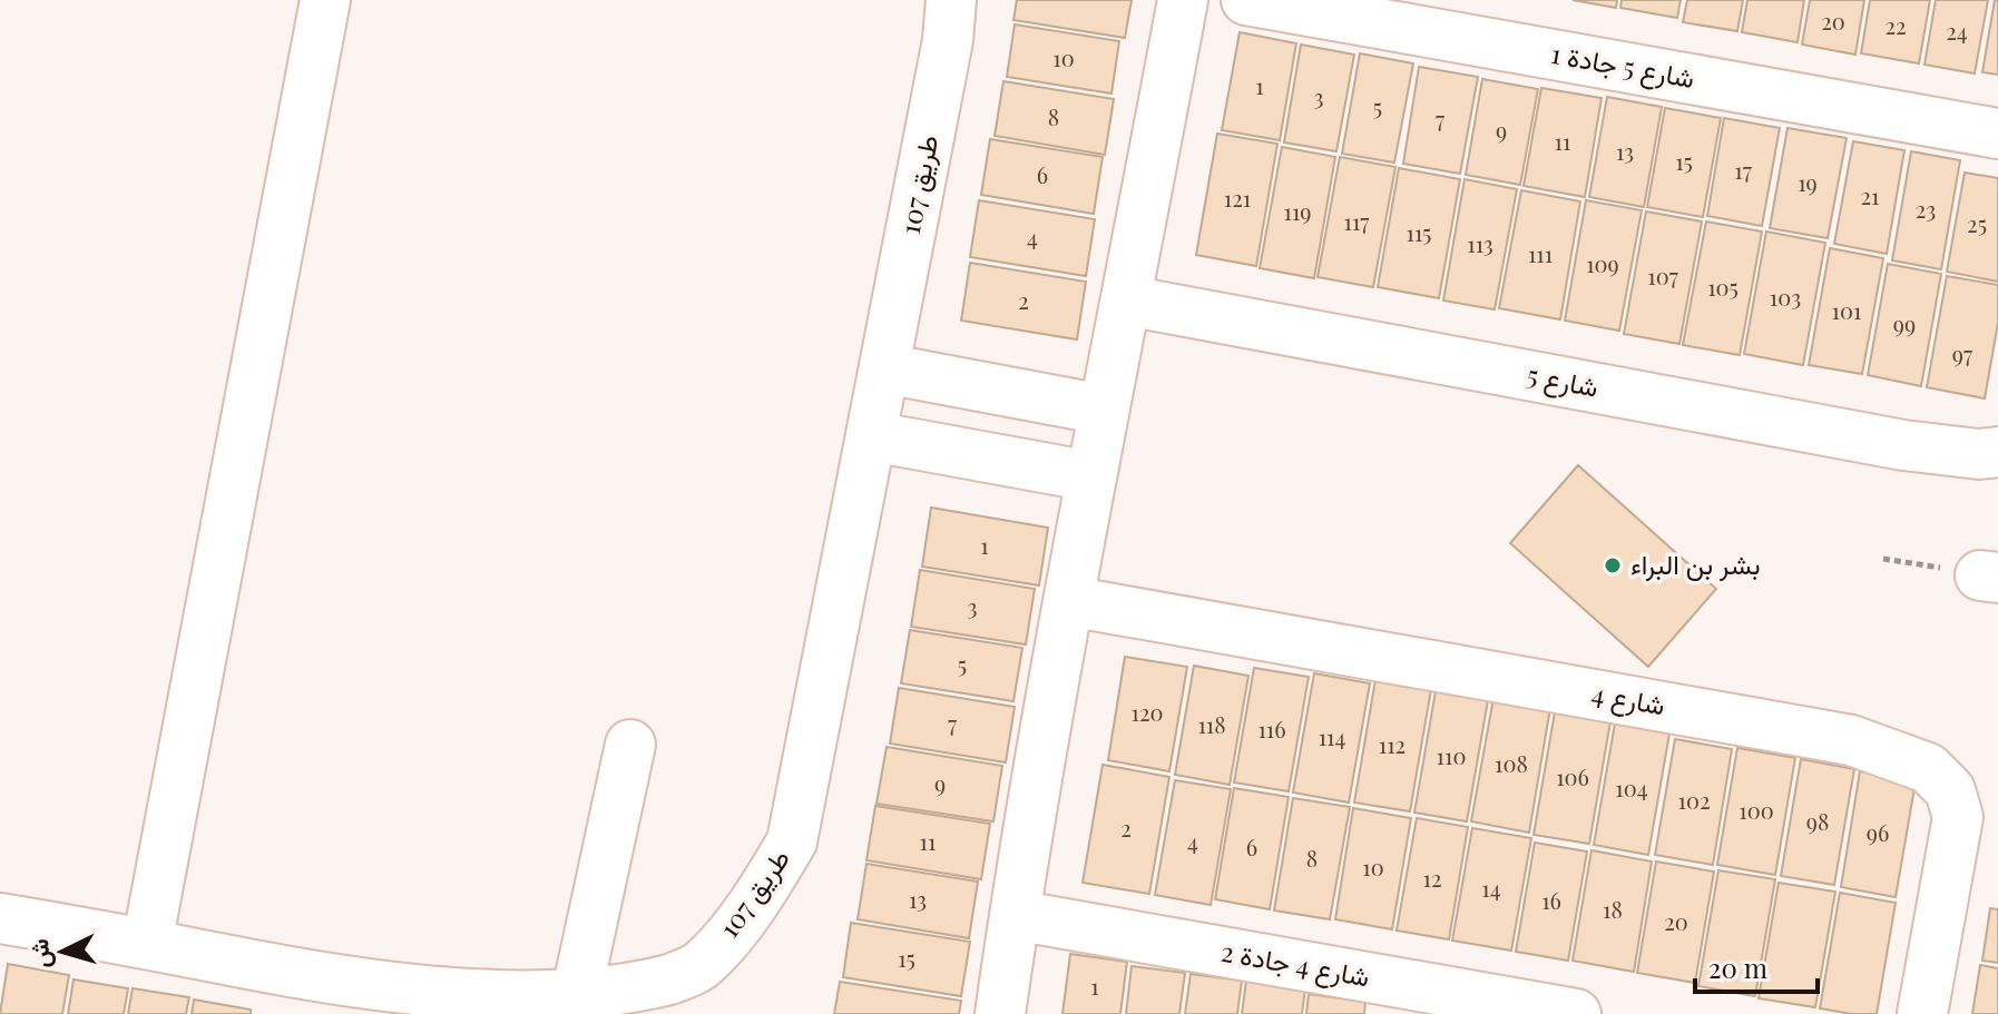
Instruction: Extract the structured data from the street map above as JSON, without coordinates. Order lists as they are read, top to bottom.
{
  "streets": {
    "street": [
      "شارع 5 جادة 1",
      "طريق 107",
      "شارع 5",
      "شارع 4",
      "شارع 4 جادة 2"
    ]
  },
  "places": ["بشر بن البراء"],
  "house_numbers": [
    "20",
    "22",
    "24",
    "10",
    "1",
    "3",
    "5",
    "8",
    "7",
    "9",
    "11",
    "13",
    "15",
    "17",
    "6",
    "19",
    "21",
    "121",
    "23",
    "119",
    "117",
    "25",
    "115",
    "4",
    "113",
    "111",
    "109",
    "107",
    "105",
    "103",
    "2",
    "101",
    "99",
    "97",
    "1",
    "3",
    "5",
    "120",
    "7",
    "118",
    "116",
    "114",
    "112",
    "110",
    "108",
    "106",
    "9",
    "104",
    "102",
    "100",
    "98",
    "2",
    "96",
    "11",
    "4",
    "6",
    "8",
    "10",
    "12",
    "14",
    "13",
    "16",
    "18",
    "20",
    "15",
    "1"
  ],
  "scale_bar": "20 m",
  "north": "left"
}
